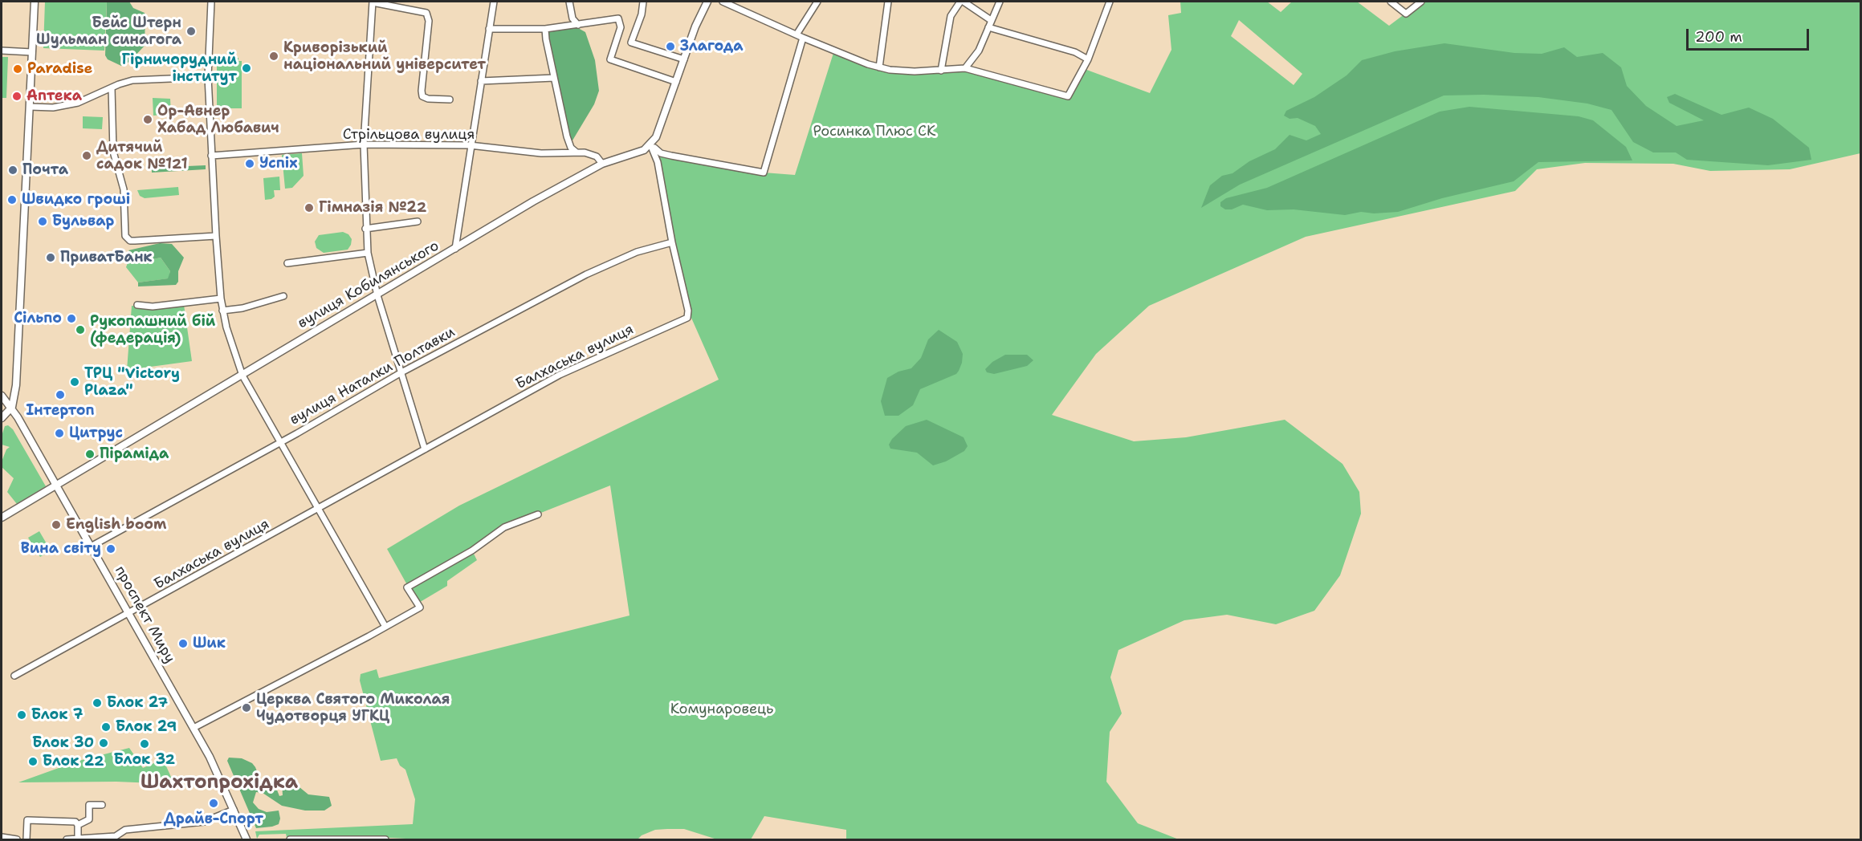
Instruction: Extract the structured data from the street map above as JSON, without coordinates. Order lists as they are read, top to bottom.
{
  "streets": {
    "main road": ["вулиця Кобилянського", "проспект Миру"],
    "street": ["Стрільцова вулиця", "Балхаська вулиця", "вулиця Наталки Полтавки"]
  },
  "crossings": [
    ["Стрільцова вулиця", "вулиця Кобилянського"],
    ["вулиця Кобилянського", "Балхаська вулиця"],
    ["вулиця Кобилянського", "проспект Миру"],
    ["Балхаська вулиця", "вулиця Наталки Полтавки"],
    ["Балхаська вулиця", "проспект Миру"],
    ["вулиця Наталки Полтавки", "проспект Миру"]
  ],
  "districts": ["Шахтопрохідка"],
  "parks": ["Росинка Плюс СК", "Комунаровець"],
  "places": [
    "Бейс Штерн Шульман синагога",
    "Злагода",
    "Криворізький національний університет",
    "Гірничорудний інститут",
    "Paradise",
    "Аптека",
    "Ор-Авнер Хабад Любавич",
    "Дитячий садок №121",
    "Успіх",
    "Почта",
    "Швидко гроші",
    "Гімназія №22",
    "Бульвар",
    "ПриватБанк",
    "Сільпо",
    "Рукопашний бій (федерація)",
    "ТРЦ \"Victory Plaza\"",
    "Інтертоп",
    "Цитрус",
    "Піраміда",
    "English boom",
    "Вина світу",
    "Шик",
    "Блок 27",
    "Церква Святого Миколая Чудотворця УГКЦ",
    "Блок 7",
    "Блок 29",
    "Блок 30",
    "Блок 32",
    "Блок 22",
    "Драйв-Спорт"
  ],
  "scale_bar": "200 m"
}
